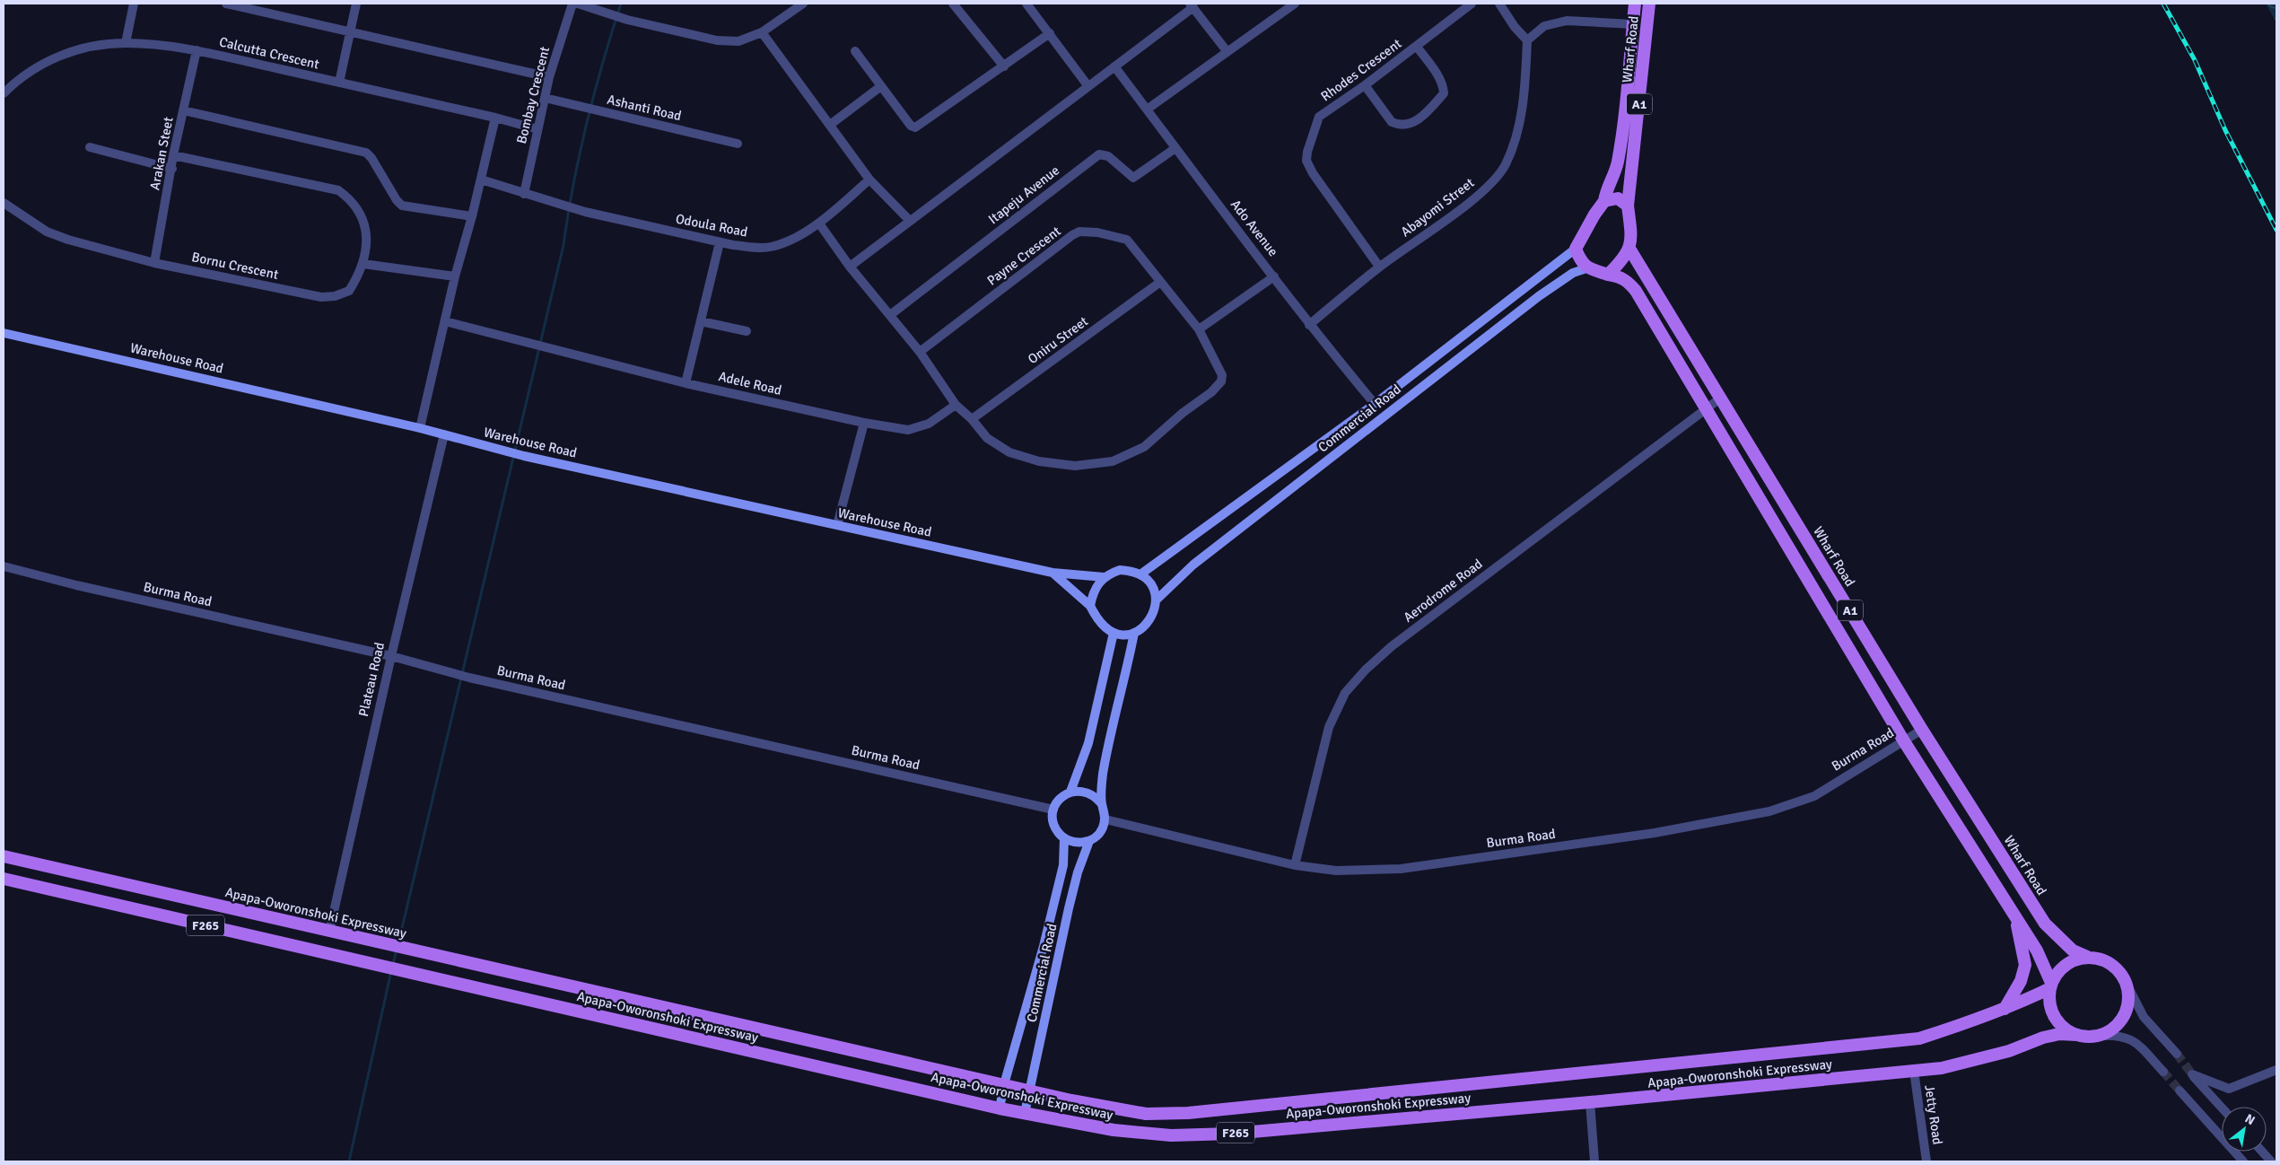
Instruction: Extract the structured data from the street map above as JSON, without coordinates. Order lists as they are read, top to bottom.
{
  "streets": {
    "main road": [
      "Wharf Road",
      "A1",
      "Warehouse Road",
      "Commercial Road",
      "Apapa-Oworonshoki Expressway",
      "F265"
    ],
    "street": [
      "Calcutta Crescent",
      "Rhodes Crescent",
      "Bombay Crescent",
      "Ashanti Road",
      "Arakan Steet",
      "Itapeju Avenue",
      "Abayomi Street",
      "Odoula Road",
      "Ado Avenue",
      "Payne Crescent",
      "Bornu Crescent",
      "Oniru Street",
      "Adele Road",
      "Aerodrome Road",
      "Burma Road",
      "Plateau Road",
      "Jetty Road"
    ]
  },
  "crossings": [
    ["Wharf Road", "A1"],
    ["Wharf Road", "Commercial Road"],
    ["Wharf Road", "Aerodrome Road"],
    ["Wharf Road", "Burma Road"],
    ["Wharf Road", "Apapa-Oworonshoki Expressway"],
    ["Calcutta Crescent", "Bombay Crescent"],
    ["Calcutta Crescent", "Arakan Steet"],
    ["Rhodes Crescent", "Abayomi Street"],
    ["Bombay Crescent", "Ashanti Road"],
    ["Bombay Crescent", "Odoula Road"],
    ["A1", "Aerodrome Road"],
    ["A1", "Burma Road"],
    ["A1", "Apapa-Oworonshoki Expressway"],
    ["Arakan Steet", "Bornu Crescent"],
    ["Itapeju Avenue", "Ado Avenue"],
    ["Abayomi Street", "Ado Avenue"],
    ["Ado Avenue", "Commercial Road"],
    ["Payne Crescent", "Oniru Street"],
    ["Warehouse Road", "Commercial Road"],
    ["Warehouse Road", "Plateau Road"],
    ["Commercial Road", "Burma Road"],
    ["Commercial Road", "Apapa-Oworonshoki Expressway"],
    ["Aerodrome Road", "Burma Road"],
    ["Burma Road", "Plateau Road"],
    ["Plateau Road", "Apapa-Oworonshoki Expressway"],
    ["Apapa-Oworonshoki Expressway", "Jetty Road"]
  ],
  "north": "top right"
}
